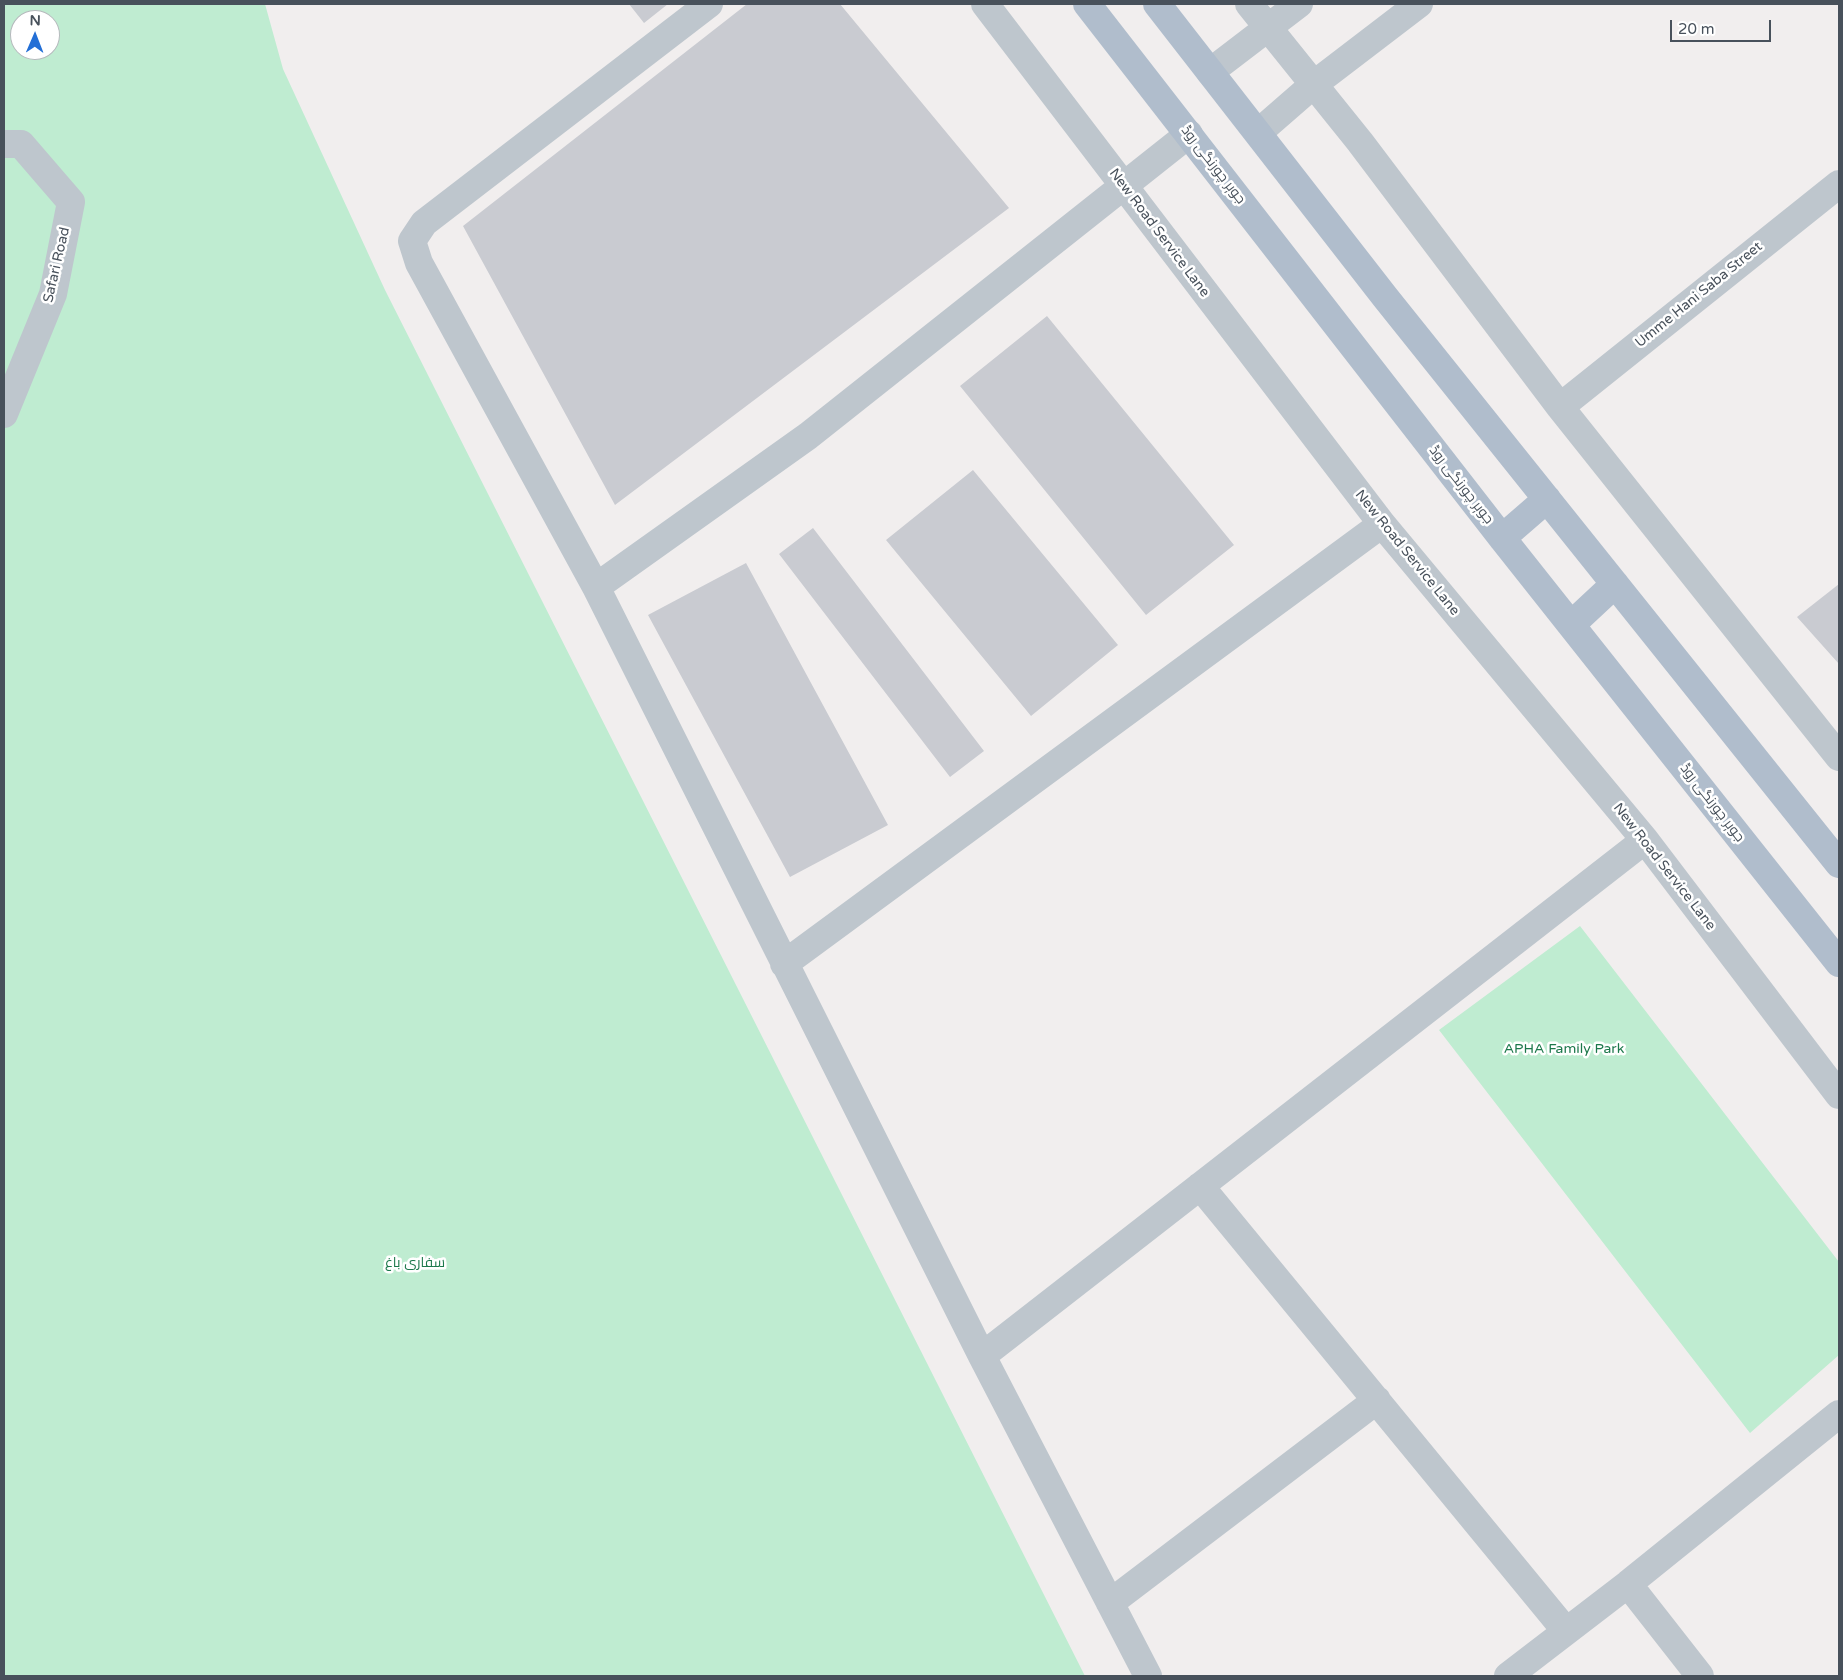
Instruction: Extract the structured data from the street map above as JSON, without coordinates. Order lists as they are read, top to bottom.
{
  "streets": {
    "main road": ["جوہر چورنگی روڈ"],
    "street": ["New Road Service Lane", "Safari Road", "Umme Hani Saba Street"]
  },
  "parks": ["APHA Family Park", "سفاری باغ"],
  "scale_bar": "20 m",
  "north": "top"
}
